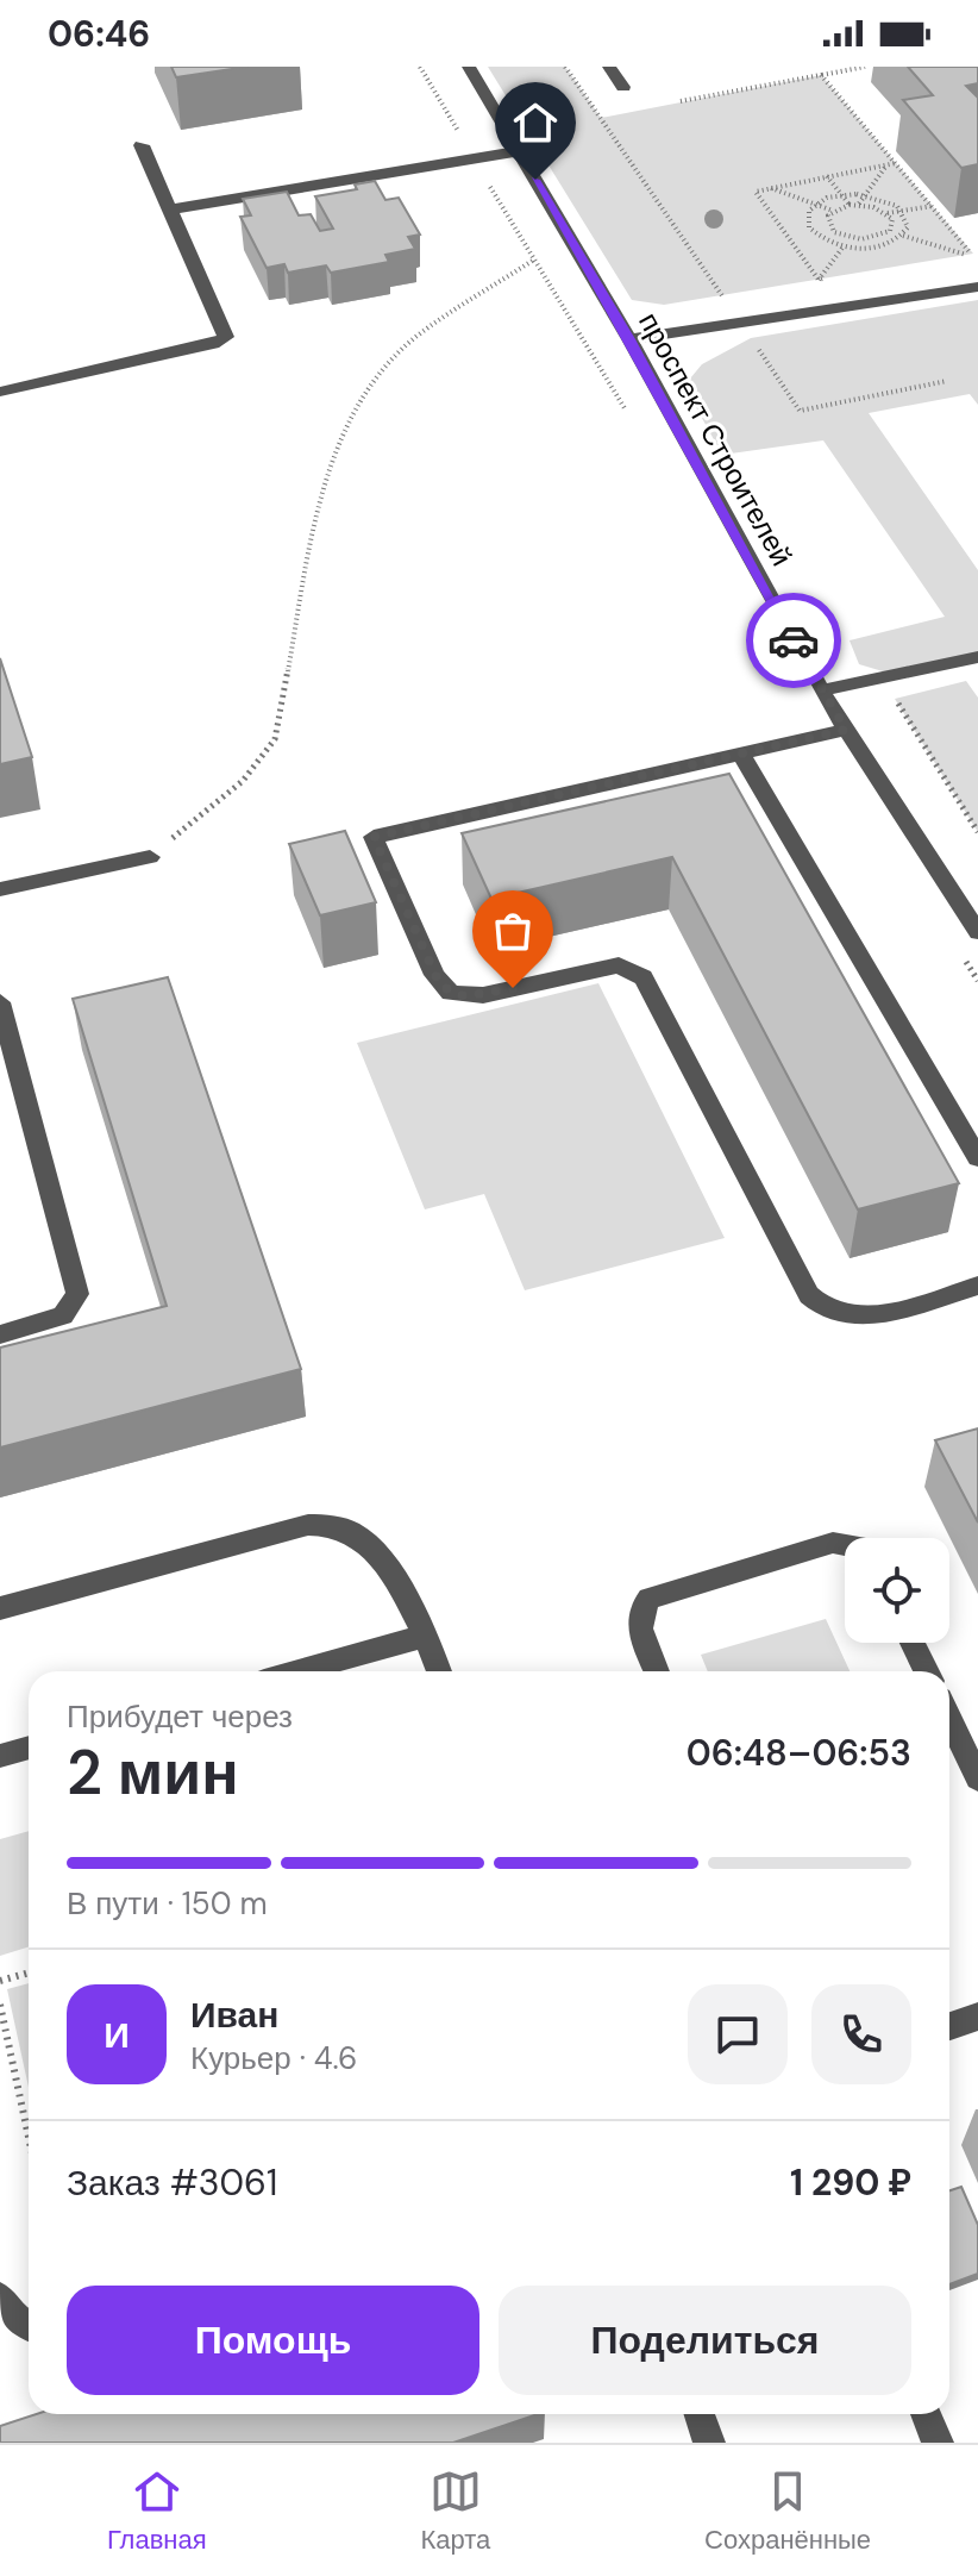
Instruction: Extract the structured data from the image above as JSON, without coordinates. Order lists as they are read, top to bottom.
{
  "streets": {
    "street": ["проспект Строителей"]
  },
  "page": {
    "status": "06:46",
    "heading": ["2 мин", "Прибудет через", "06:48–06:53"],
    "panel": [
      "Иван",
      "Курьер · 4.6",
      "Заказ #3061",
      "1 290 ₽"
    ],
    "bar": "В пути · 150 m",
    "round": "И",
    "buttons": ["Помощь", "Поделиться"],
    "tabs": ["Главная", "Карта", "Сохранённые"]
  }
}
